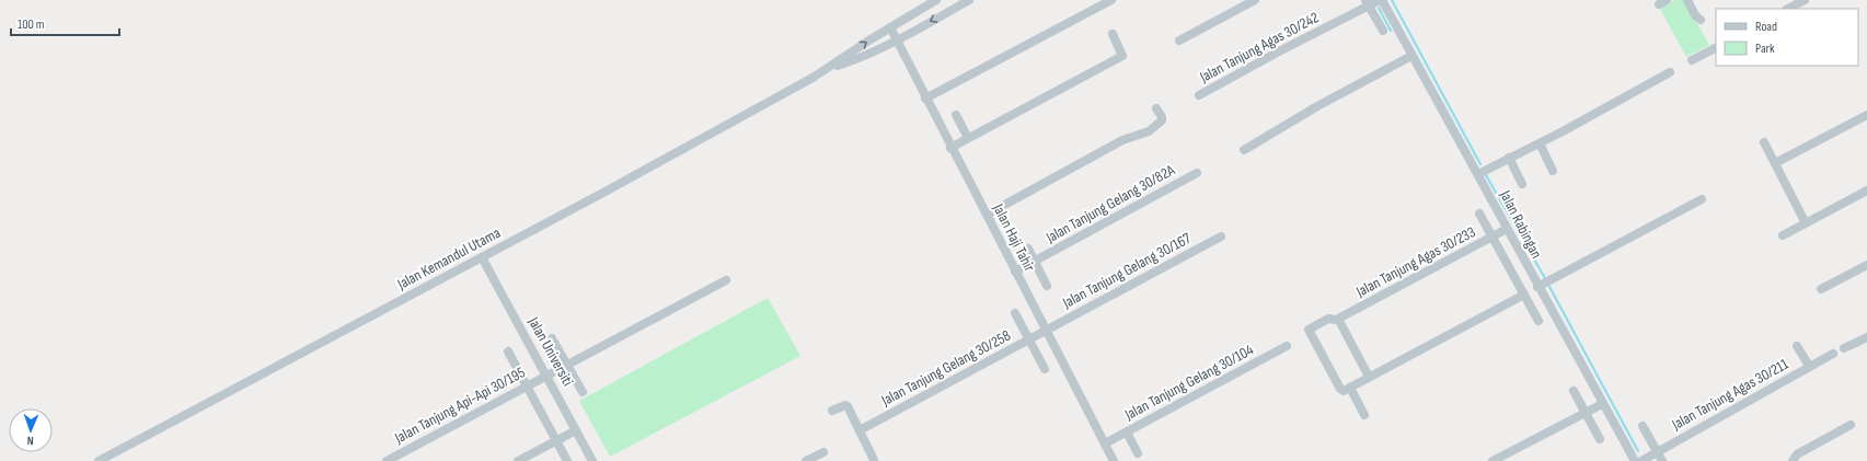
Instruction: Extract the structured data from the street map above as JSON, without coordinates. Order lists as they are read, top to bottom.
{
  "streets": {
    "street": [
      "Jalan Tanjung Agas 30/242",
      "Jalan Tanjung Gelang 30/82A",
      "Jalan Rabingan",
      "Jalan Haji Tahir",
      "Jalan Kemandul Utama",
      "Jalan Tanjung Agas 30/233",
      "Jalan Tanjung Gelang 30/167",
      "Jalan Universiti",
      "Jalan Tanjung Gelang 30/258",
      "Jalan Tanjung Gelang 30/104",
      "Jalan Tanjung Agas 30/211",
      "Jalan Tanjung Api-Api 30/195"
    ]
  },
  "crossings": [
    ["Jalan Tanjung Agas 30/242", "Jalan Rabingan"],
    ["Jalan Tanjung Gelang 30/82A", "Jalan Haji Tahir"],
    ["Jalan Rabingan", "Jalan Tanjung Agas 30/233"],
    ["Jalan Haji Tahir", "Jalan Tanjung Gelang 30/167"],
    ["Jalan Haji Tahir", "Jalan Tanjung Gelang 30/258"],
    ["Jalan Haji Tahir", "Jalan Tanjung Gelang 30/104"],
    ["Jalan Kemandul Utama", "Jalan Universiti"],
    ["Jalan Tanjung Gelang 30/167", "Jalan Tanjung Gelang 30/258"],
    ["Jalan Universiti", "Jalan Tanjung Api-Api 30/195"]
  ],
  "legend": ["Road", "Park"],
  "scale_bar": "100 m",
  "north": "bottom"
}
